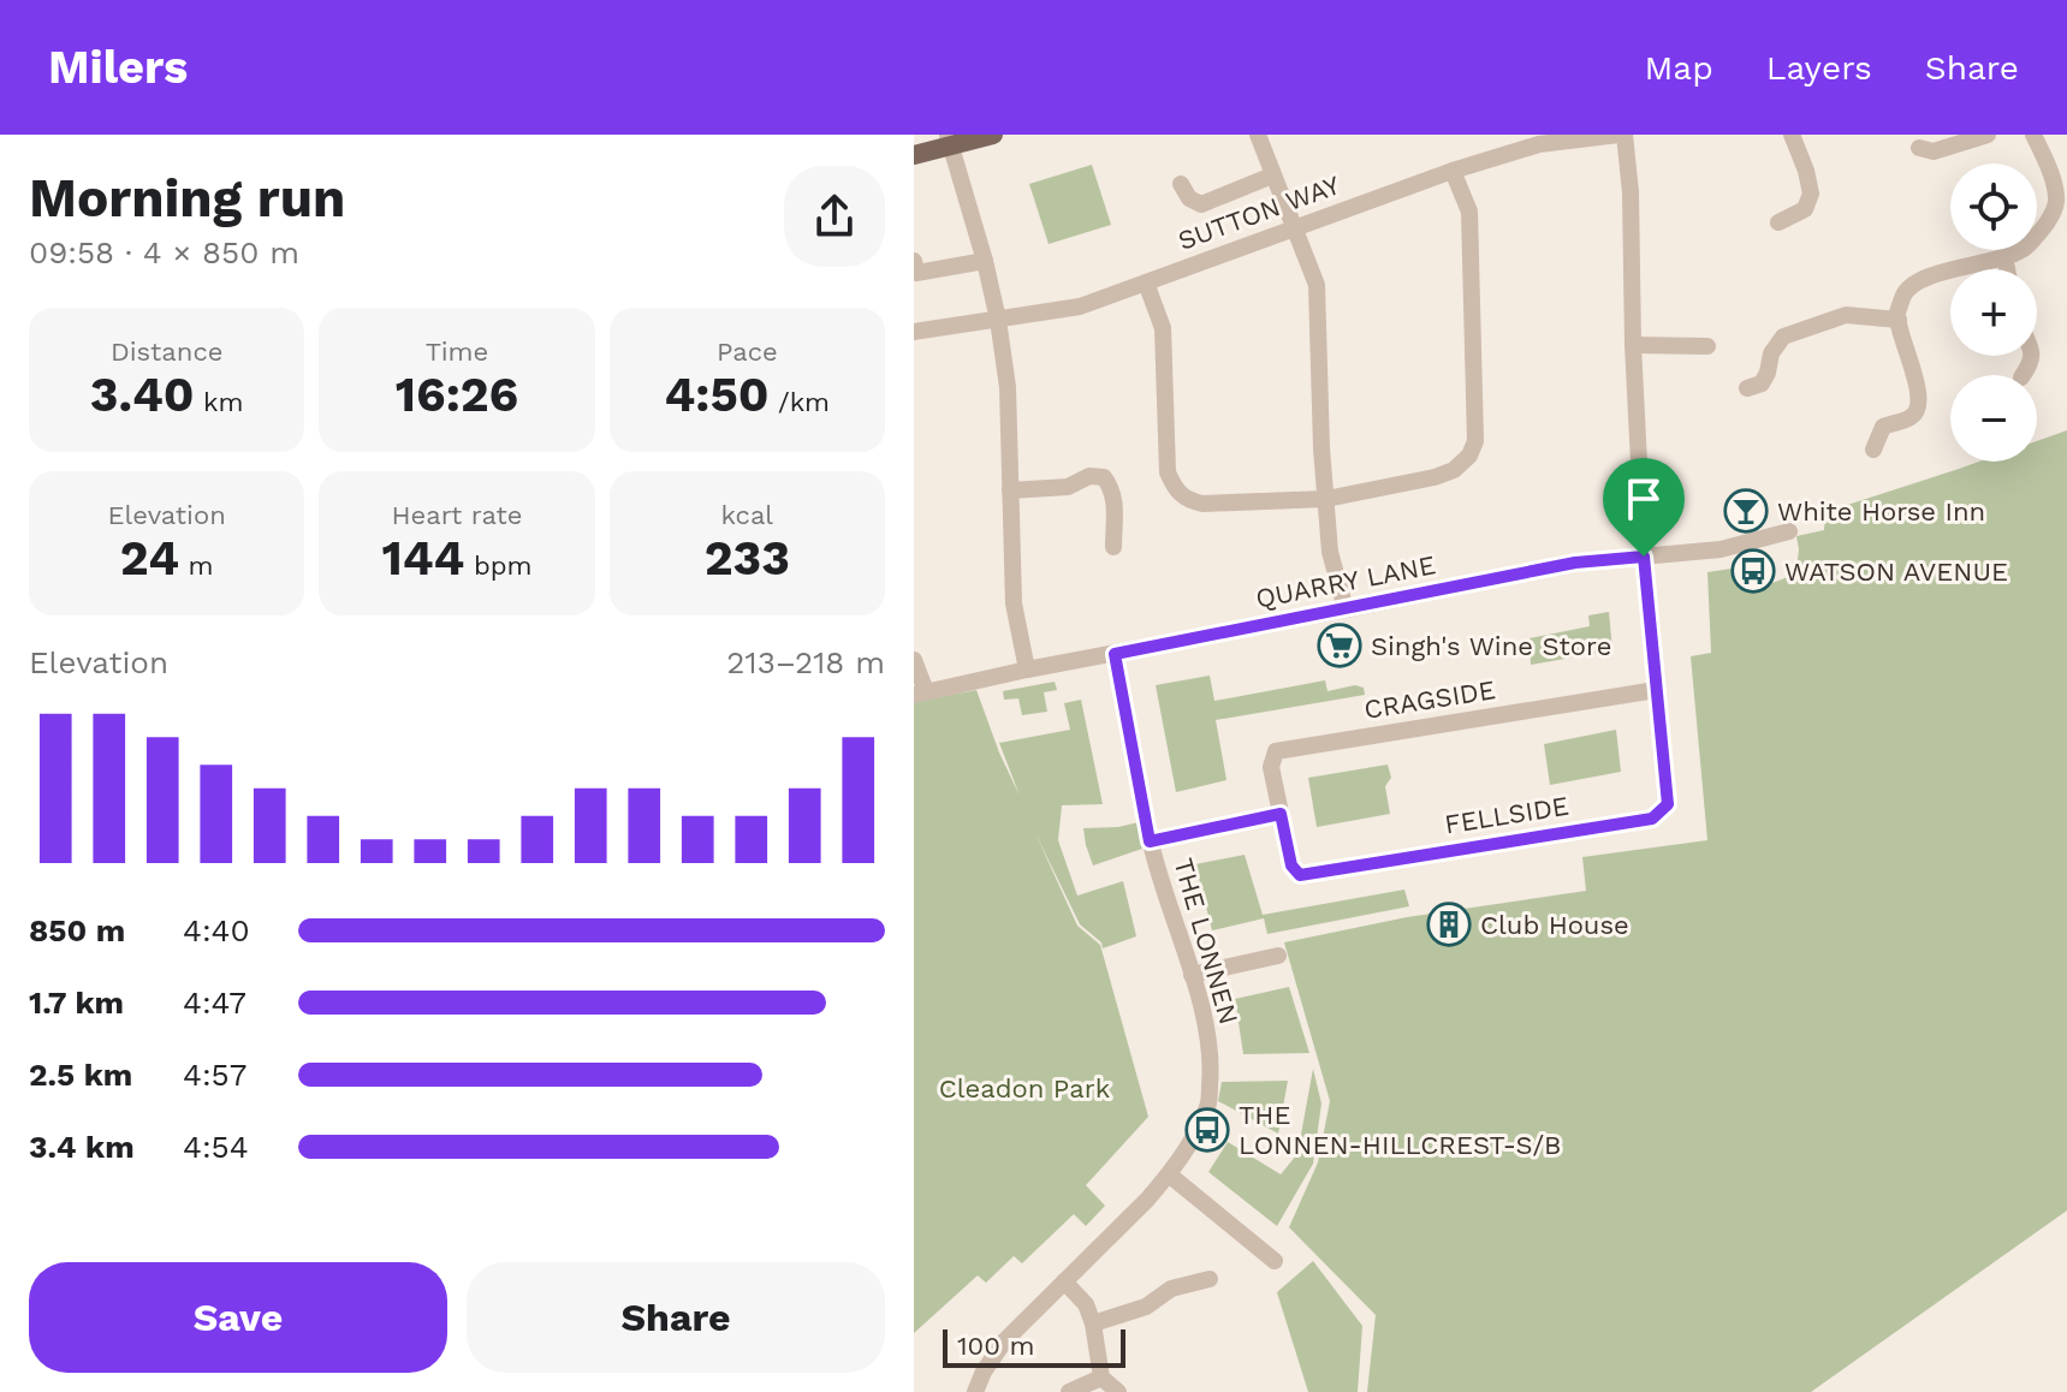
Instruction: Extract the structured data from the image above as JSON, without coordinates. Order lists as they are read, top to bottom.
{
  "streets": {
    "street": [
      "SUTTON WAY",
      "QUARRY LANE",
      "CRAGSIDE",
      "FELLSIDE",
      "THE LONNEN"
    ]
  },
  "crossings": [
    ["QUARRY LANE", "THE LONNEN"],
    ["CRAGSIDE", "FELLSIDE"]
  ],
  "parks": ["Cleadon Park"],
  "places": {
    "bar": ["White Horse Inn"],
    "bus stop": ["WATSON AVENUE", "THE LONNEN-HILLCREST-S/B"],
    "supermarket": ["Singh's Wine Store"],
    "building": ["Club House"]
  },
  "scale_bar": "100 m",
  "page": {
    "header": "Milers",
    "nav": ["Map", "Layers", "Share"],
    "heading": ["Morning run", "09:58 · 4 × 850 m"],
    "map_buttons": ["+", "−"],
    "stats": [
      ["Distance", "3.40 km"],
      ["Time", "16:26"],
      ["Pace", "4:50 /km"],
      ["Elevation", "24 m"],
      ["Heart rate", "144 bpm"],
      ["kcal", "233"]
    ],
    "chart": ["Elevation", "213–218 m"],
    "list": [
      {
        "name": "850 m",
        "note": "4:40"
      },
      {
        "name": "1.7 km",
        "note": "4:47"
      },
      {
        "name": "2.5 km",
        "note": "4:57"
      },
      {
        "name": "3.4 km",
        "note": "4:54"
      }
    ],
    "buttons": ["Save", "Share"],
    "scale": "100 m"
  }
}
